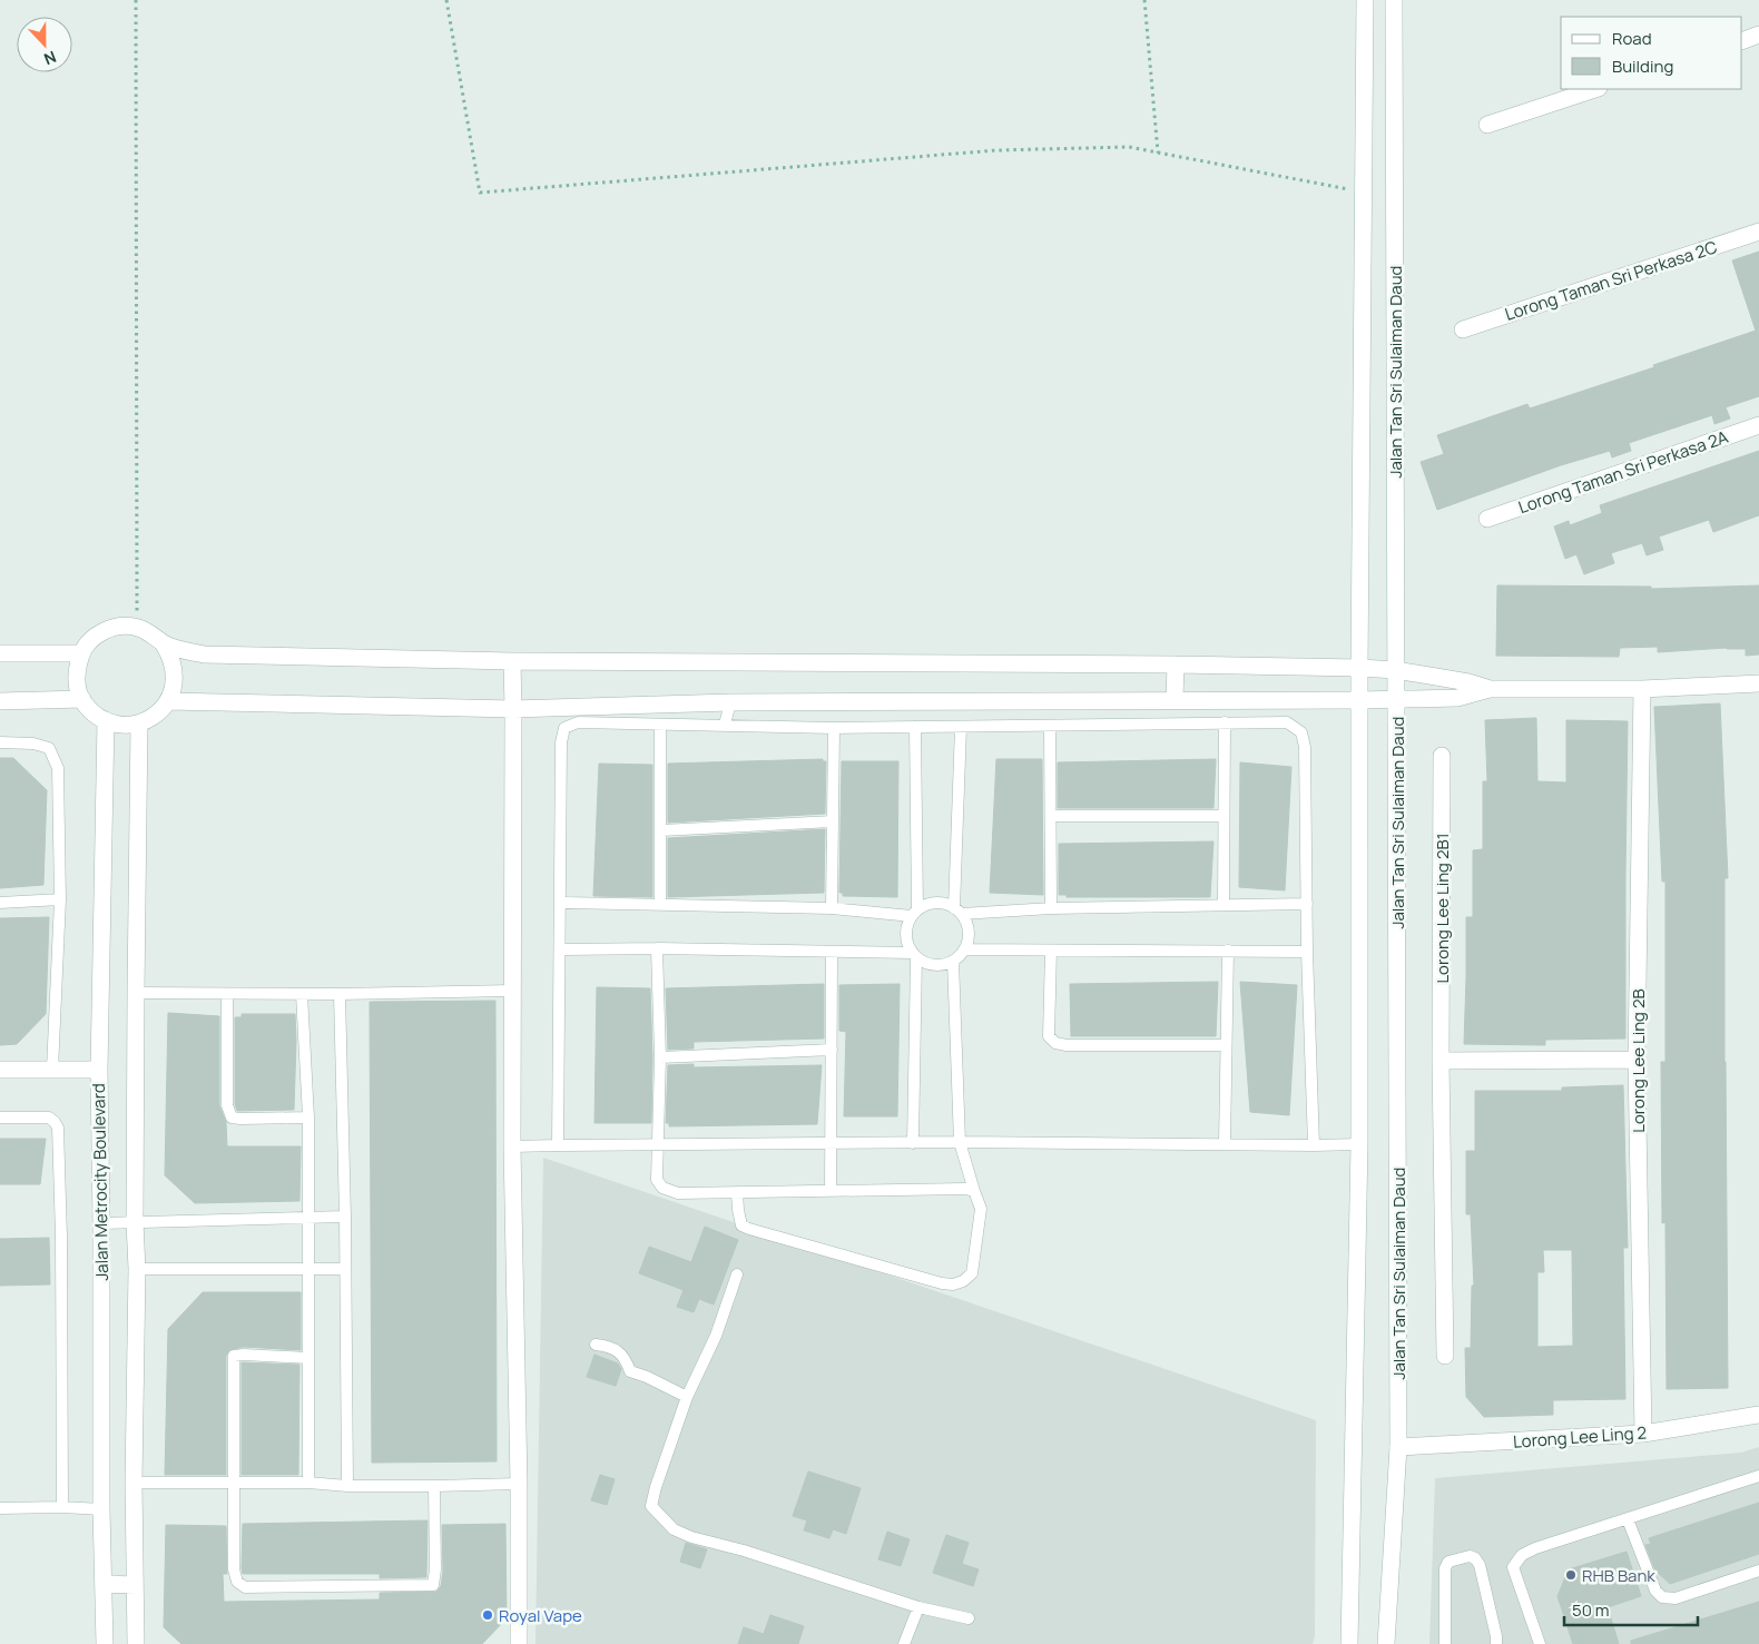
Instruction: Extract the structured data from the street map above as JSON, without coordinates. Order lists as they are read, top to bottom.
{
  "streets": {
    "street": [
      "Lorong Taman Sri Perkasa 2C",
      "Jalan Tan Sri Sulaiman Daud",
      "Lorong Taman Sri Perkasa 2A",
      "Lorong Lee Ling 2B1",
      "Lorong Lee Ling 2B",
      "Jalan Metrocity Boulevard",
      "Lorong Lee Ling 2"
    ]
  },
  "crossings": [
    ["Jalan Tan Sri Sulaiman Daud", "Lorong Lee Ling 2"],
    ["Lorong Lee Ling 2B", "Lorong Lee Ling 2"]
  ],
  "places": ["RHB Bank", "Royal Vape"],
  "legend": ["Road", "Building"],
  "scale_bar": "50 m",
  "north": "bottom"
}
